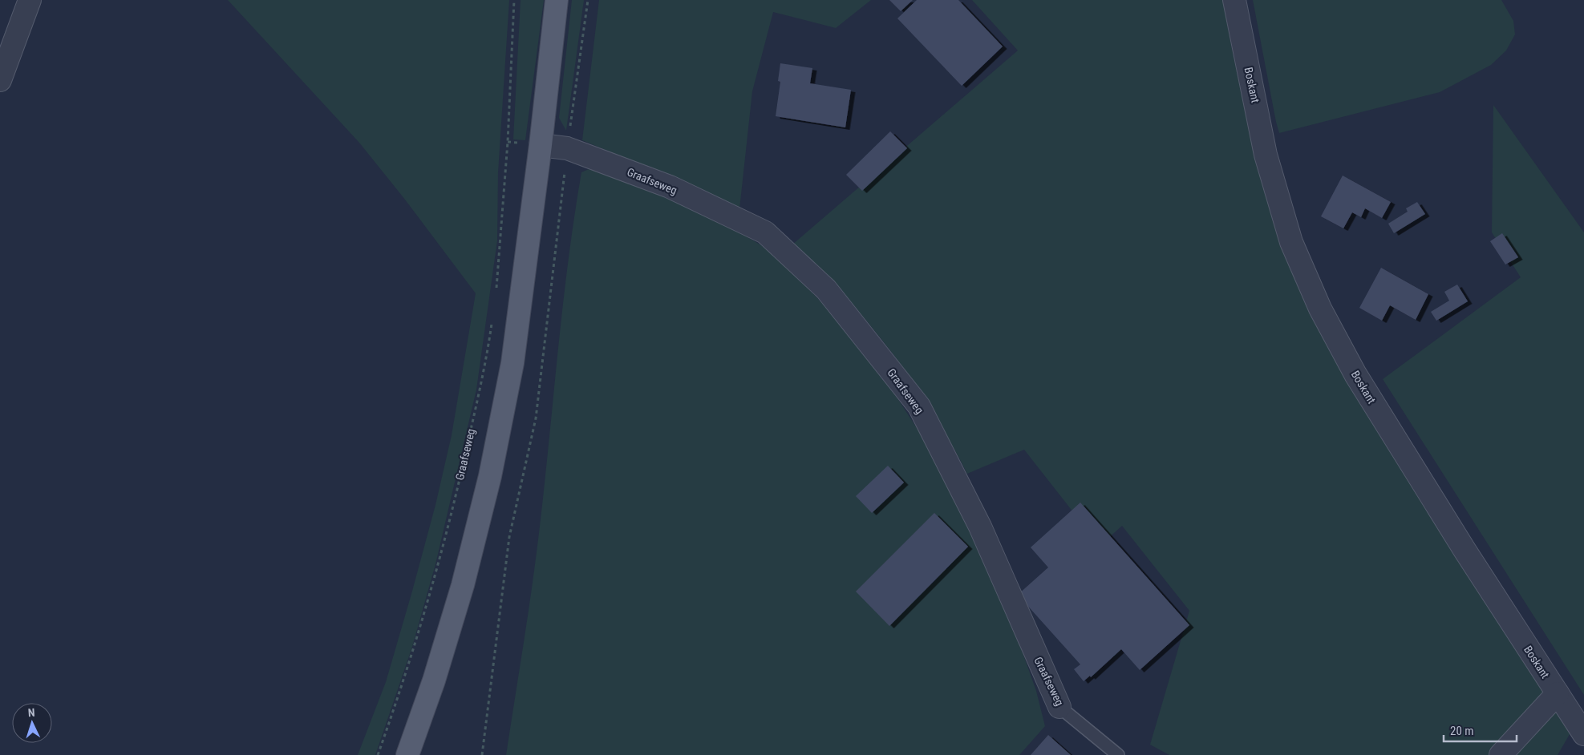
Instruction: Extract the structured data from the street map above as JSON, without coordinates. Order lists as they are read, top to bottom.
{
  "streets": {
    "street": ["Boskant", "Graafseweg"]
  },
  "scale_bar": "20 m",
  "north": "top"
}
